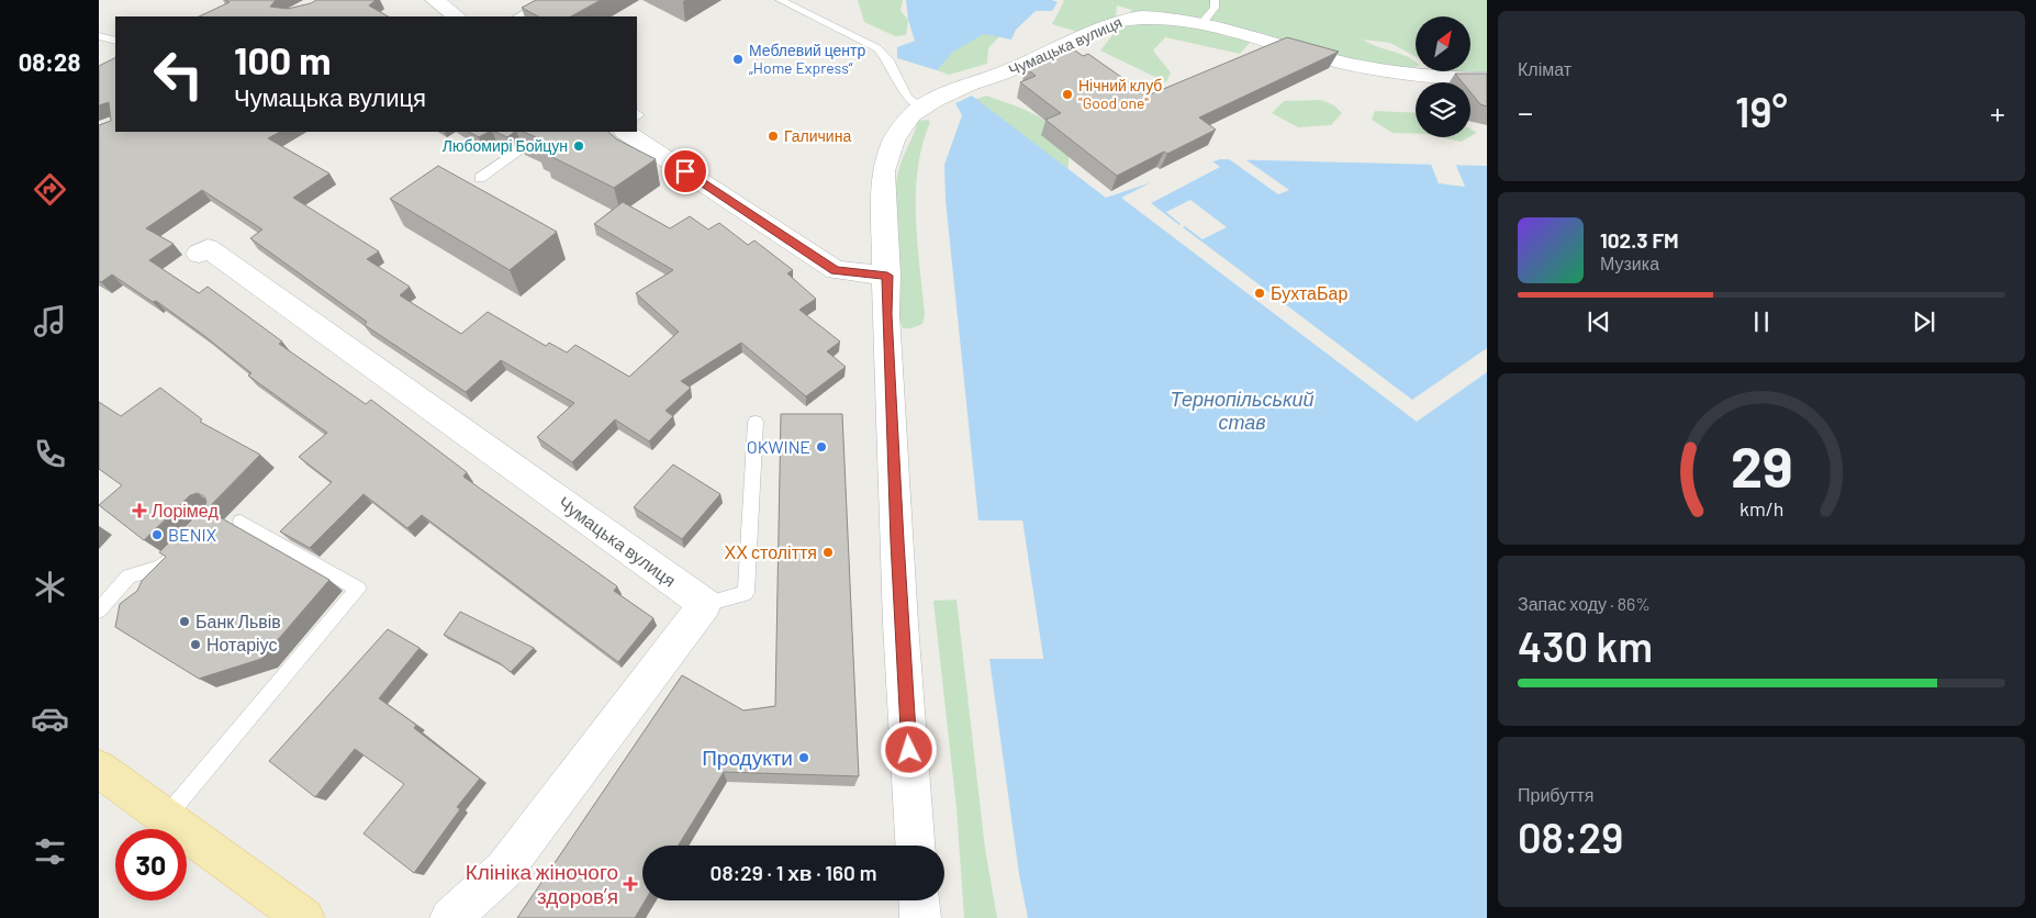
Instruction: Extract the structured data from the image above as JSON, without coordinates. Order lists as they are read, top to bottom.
{
  "streets": {
    "street": ["Чумацька вулиця"]
  },
  "water": ["Тернопільський став"],
  "places": {
    "other": [
      "Меблевий центр „Home Express“",
      "Нічний клуб \"Good one\"",
      "Галичина",
      "Любомирі Бойцун",
      "БухтаБар",
      "OKWINE",
      "BENIX",
      "ХХ століття",
      "Банк Львів",
      "Нотаріус",
      "Продукти"
    ],
    "health": ["Лорімед", "Клініка жіночого здоровʼя"]
  },
  "north": "top right",
  "page": {
    "tabs": "08:28",
    "tile": [
      "Клімат",
      ["Запас ходу · 86%", "430 km"],
      ["Прибуття", "08:29"]
    ],
    "turn": ["100 m", "Чумацька вулиця"],
    "heat": ["−", "19°", "+"],
    "song": ["102.3 FM", "Музика"],
    "limit": "30",
    "trip": "08:29 · 1 хв · 160 m",
    "gauge": ["29", "km/h"]
  }
}
